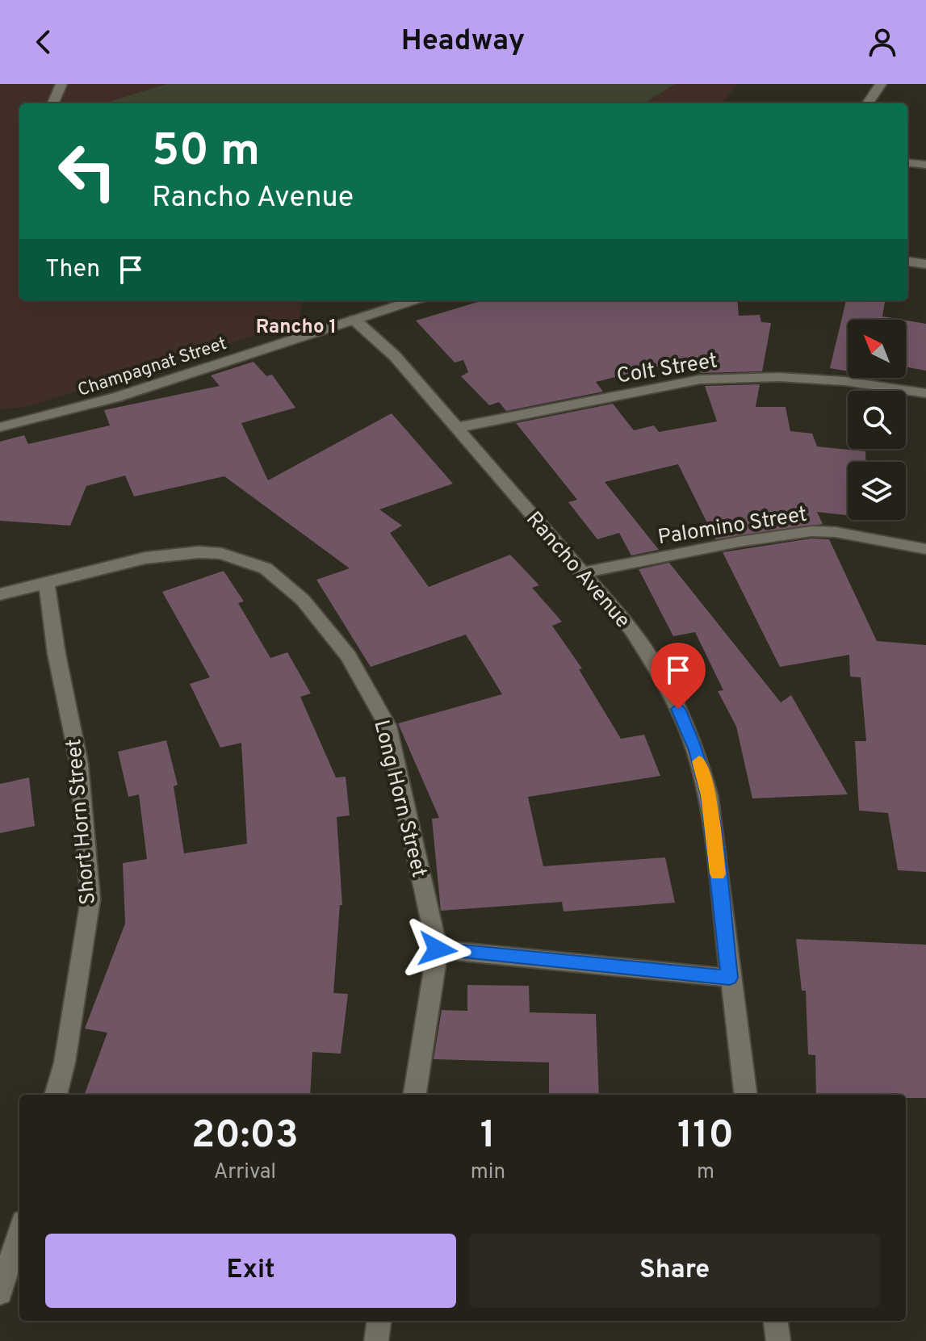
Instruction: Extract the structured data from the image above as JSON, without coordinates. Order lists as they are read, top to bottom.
{
  "streets": {
    "street": [
      "Champagnat Street",
      "Colt Street",
      "Palomino Street",
      "Rancho Avenue",
      "Long Horn Street",
      "Short Horn Street"
    ]
  },
  "crossings": [
    ["Champagnat Street", "Rancho Avenue"],
    ["Colt Street", "Rancho Avenue"],
    ["Palomino Street", "Rancho Avenue"],
    ["Long Horn Street", "Short Horn Street"]
  ],
  "districts": ["Rancho 1"],
  "north": "top left",
  "page": {
    "header": "Headway",
    "turn": ["50 m", "Rancho Avenue"],
    "then": "Then",
    "eta": [
      "20:03",
      "Arrival",
      "1",
      "min",
      "110",
      "m"
    ],
    "buttons": ["Exit", "Share"]
  }
}
